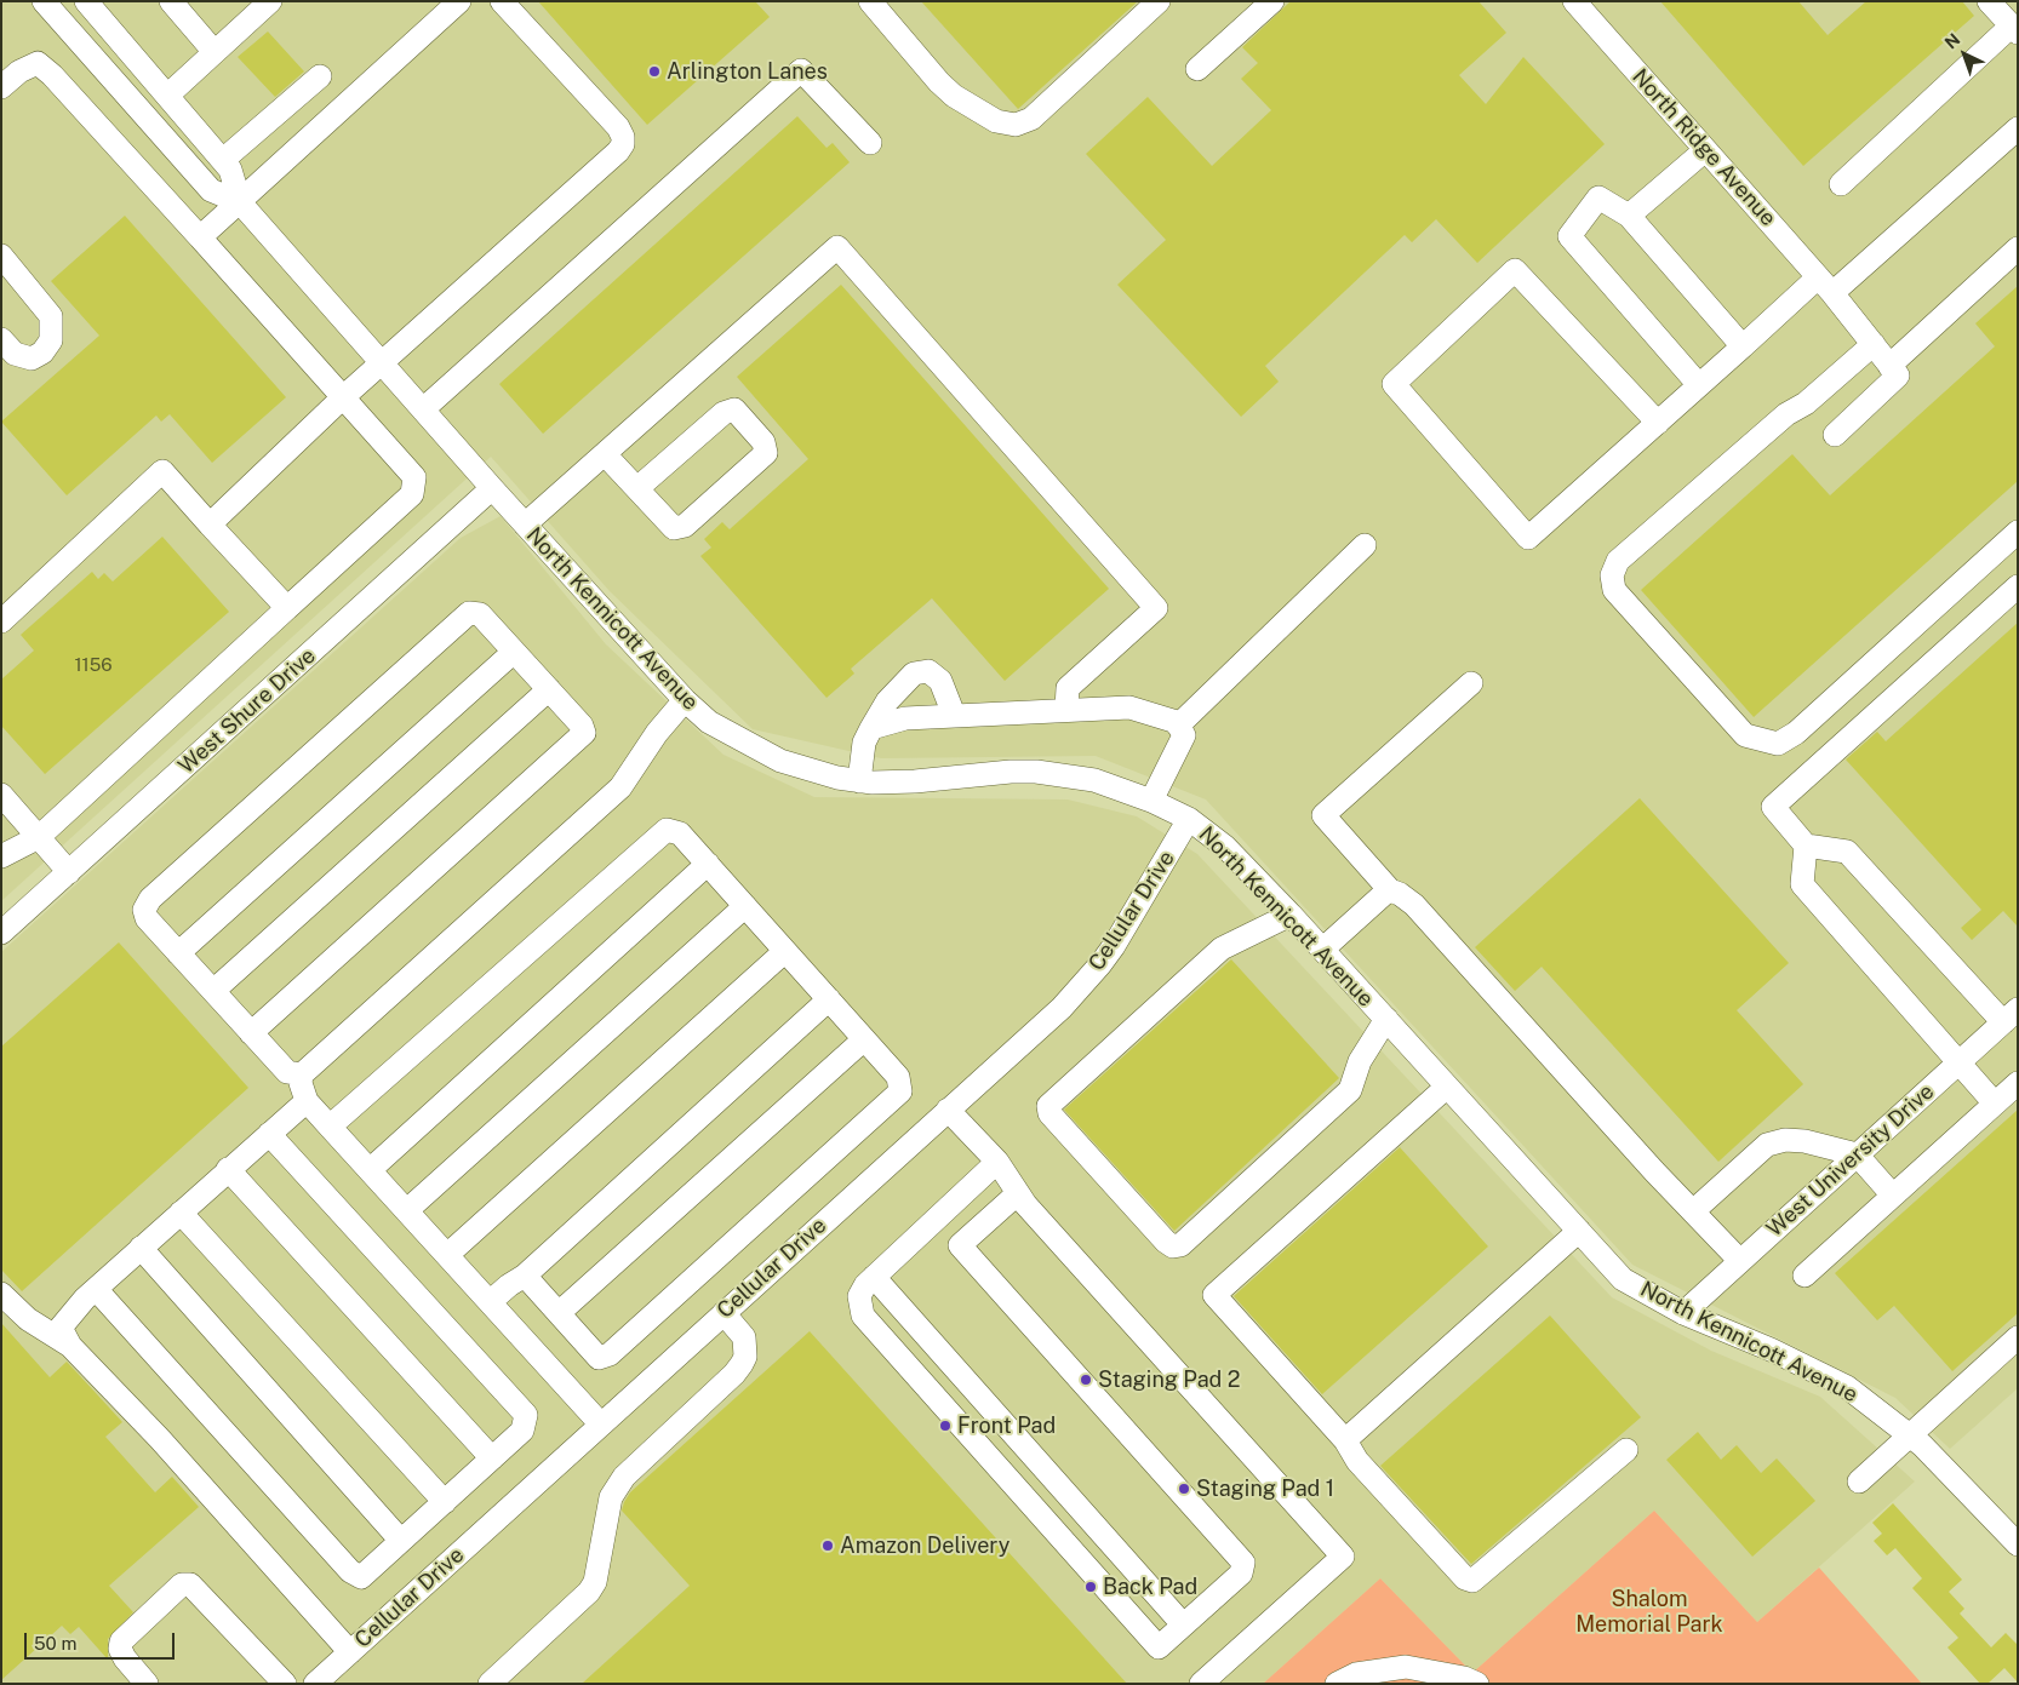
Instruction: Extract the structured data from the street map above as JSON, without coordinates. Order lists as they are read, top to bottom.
{
  "streets": {
    "street": [
      "North Ridge Avenue",
      "North Kennicott Avenue",
      "West Shure Drive",
      "Cellular Drive",
      "West University Drive"
    ]
  },
  "crossings": [
    ["North Kennicott Avenue", "West Shure Drive"],
    ["North Kennicott Avenue", "Cellular Drive"],
    ["North Kennicott Avenue", "West University Drive"]
  ],
  "parks": ["Shalom Memorial Park"],
  "places": [
    "Arlington Lanes",
    "Staging Pad 2",
    "Front Pad",
    "Staging Pad 1",
    "Amazon Delivery",
    "Back Pad"
  ],
  "house_numbers": ["1156"],
  "scale_bar": "50 m",
  "north": "top left"
}
